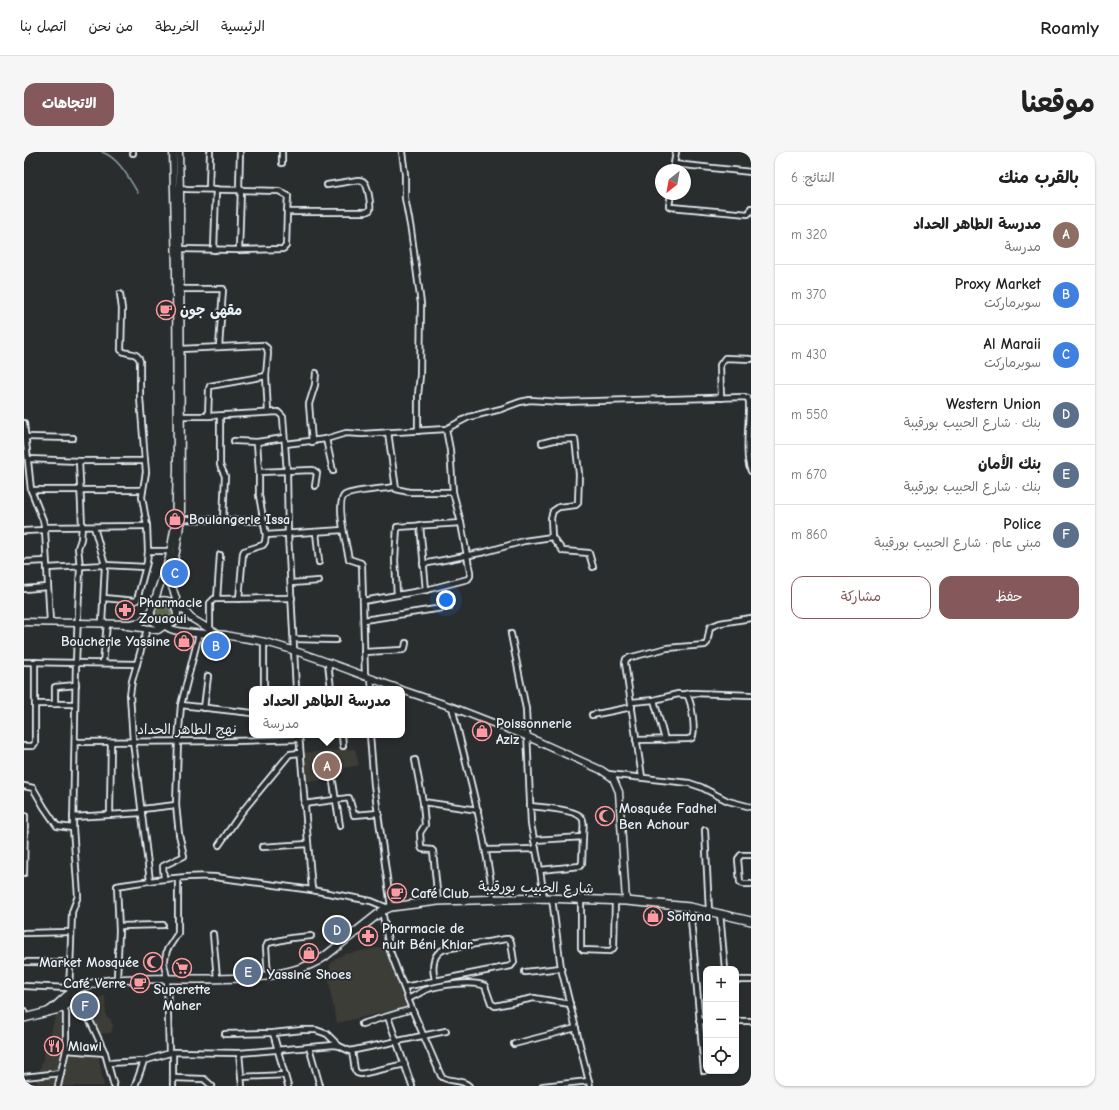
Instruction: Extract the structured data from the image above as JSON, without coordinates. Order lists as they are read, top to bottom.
{
  "streets": {
    "main road": ["شارع الحبيب بورقيبة"],
    "street": ["نهج الطاهر الحداد"]
  },
  "places": {
    "cafe": ["مقهى جون", "Café Club", "Café Verre"],
    "shop": [
      "Boulangerie Issa",
      "Boucherie Yassine",
      "Poissonnerie Aziz",
      "Soltana",
      "Yassine Shoes"
    ],
    "pharmacy": ["Pharmacie Zouaoui", "Pharmacie de nuit Béni Khiar"],
    "mosque": ["Mosquée Fadhel Ben Achour", "Market Mosquée"],
    "supermarket": ["Superette Maher"],
    "restaurant": ["Mlawi"]
  },
  "north": "bottom left",
  "page": {
    "header": "Roamly",
    "nav": [
      "الرئيسية",
      "الخريطة",
      "من نحن",
      "اتصل بنا"
    ],
    "title": "موقعنا",
    "buttons": [
      "الاتجاهات",
      ["حفظ", "مشاركة"]
    ],
    "heading": ["بالقرب منك", "النتائج: 6"],
    "list": [
      {
        "mark": "A",
        "name": "مدرسة الطاهر الحداد",
        "note": "مدرسة",
        "value": "320 m"
      },
      {
        "mark": "B",
        "name": "Proxy Market",
        "note": "سوبرماركت",
        "value": "370 m"
      },
      {
        "mark": "C",
        "name": "Al Maraii",
        "note": "سوبرماركت",
        "value": "430 m"
      },
      {
        "mark": "D",
        "name": "Western Union",
        "note": "بنك · شارع الحبيب بورقيبة",
        "value": "550 m"
      },
      {
        "mark": "E",
        "name": "بنك الأمان",
        "note": "بنك · شارع الحبيب بورقيبة",
        "value": "670 m"
      },
      {
        "mark": "F",
        "name": "Police",
        "note": "مبنى عام · شارع الحبيب بورقيبة",
        "value": "860 m"
      }
    ],
    "pins": [
      "C",
      "B",
      "A",
      "D",
      "E",
      "F"
    ],
    "popup": ["مدرسة الطاهر الحداد", "مدرسة"],
    "map_buttons": ["+", "−"]
  }
}
